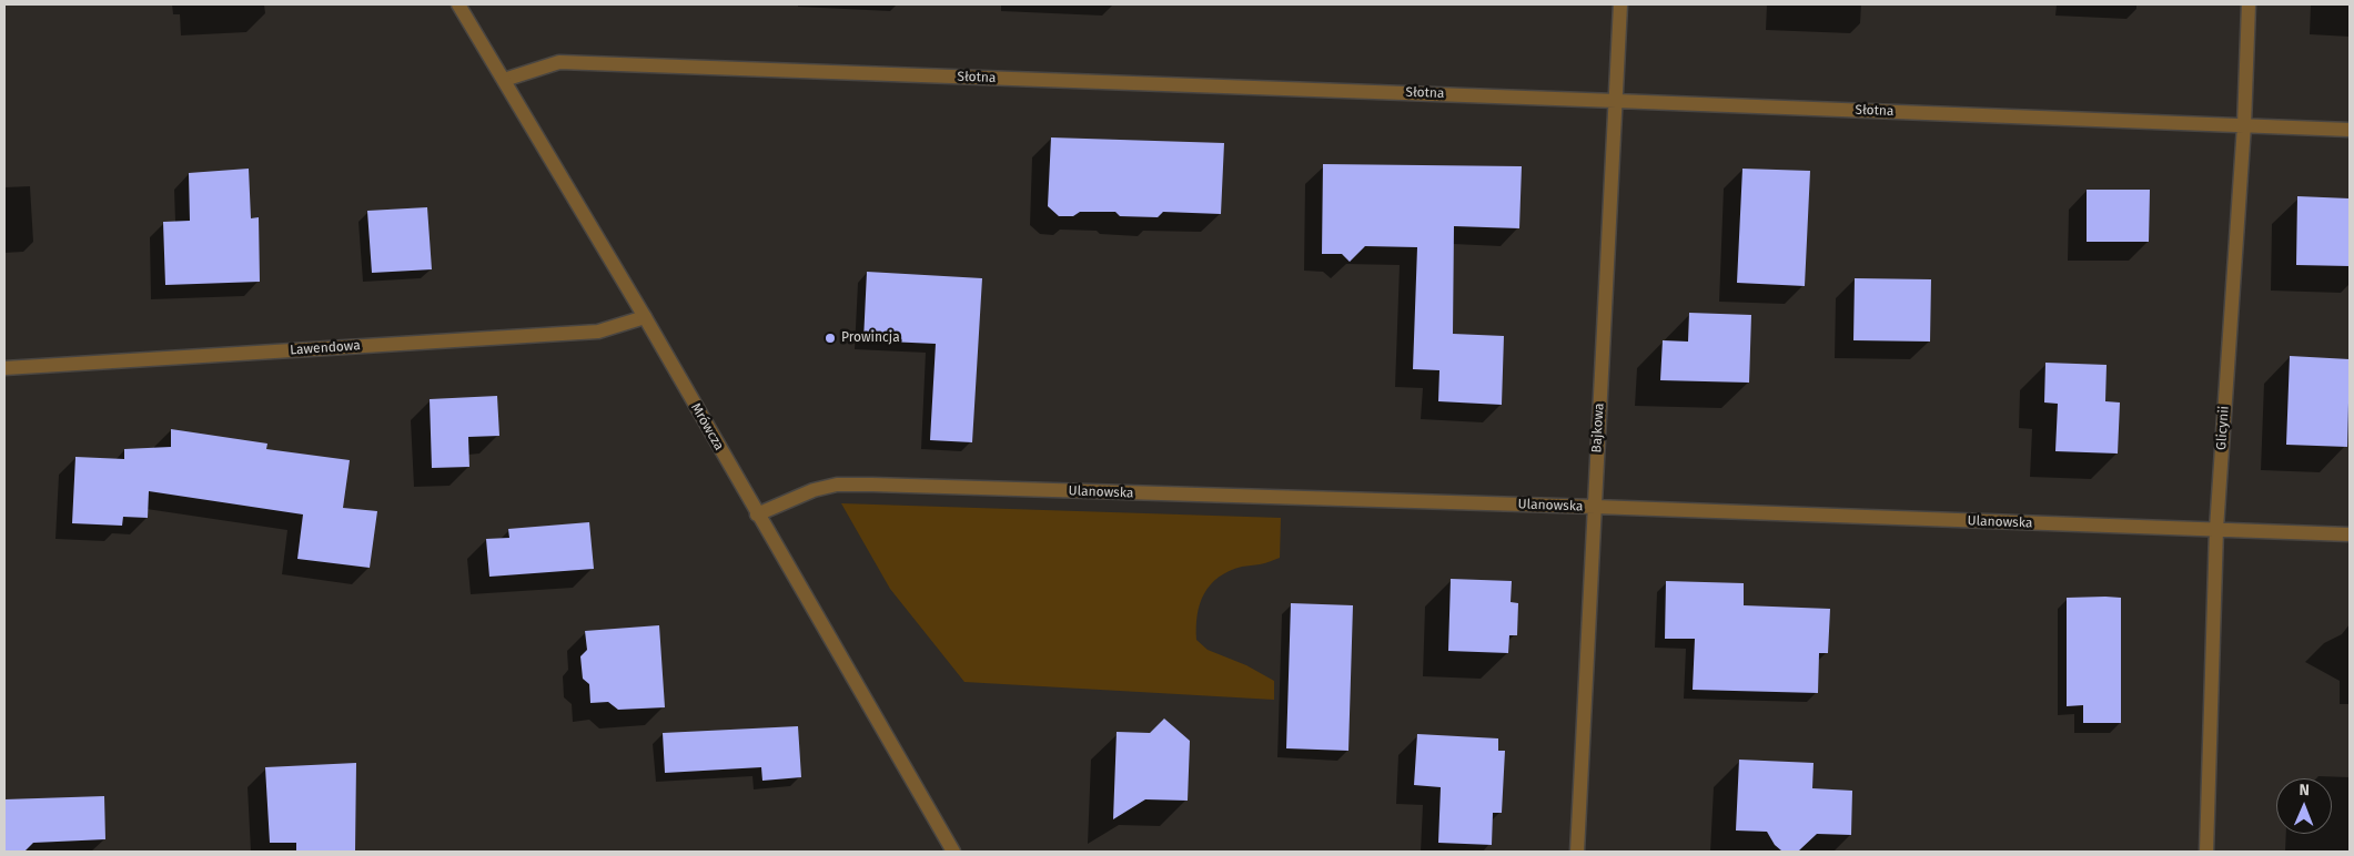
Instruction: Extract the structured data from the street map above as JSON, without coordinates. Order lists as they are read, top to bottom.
{
  "streets": {
    "street": [
      "Słotna",
      "Lawendowa",
      "Mrówcza",
      "Bajkowa",
      "Glicynii",
      "Ulanowska"
    ]
  },
  "crossings": [
    ["Słotna", "Mrówcza"],
    ["Słotna", "Bajkowa"],
    ["Słotna", "Glicynii"],
    ["Lawendowa", "Mrówcza"],
    ["Mrówcza", "Ulanowska"],
    ["Bajkowa", "Ulanowska"],
    ["Glicynii", "Ulanowska"]
  ],
  "places": ["Prowincja"],
  "north": "top"
}
